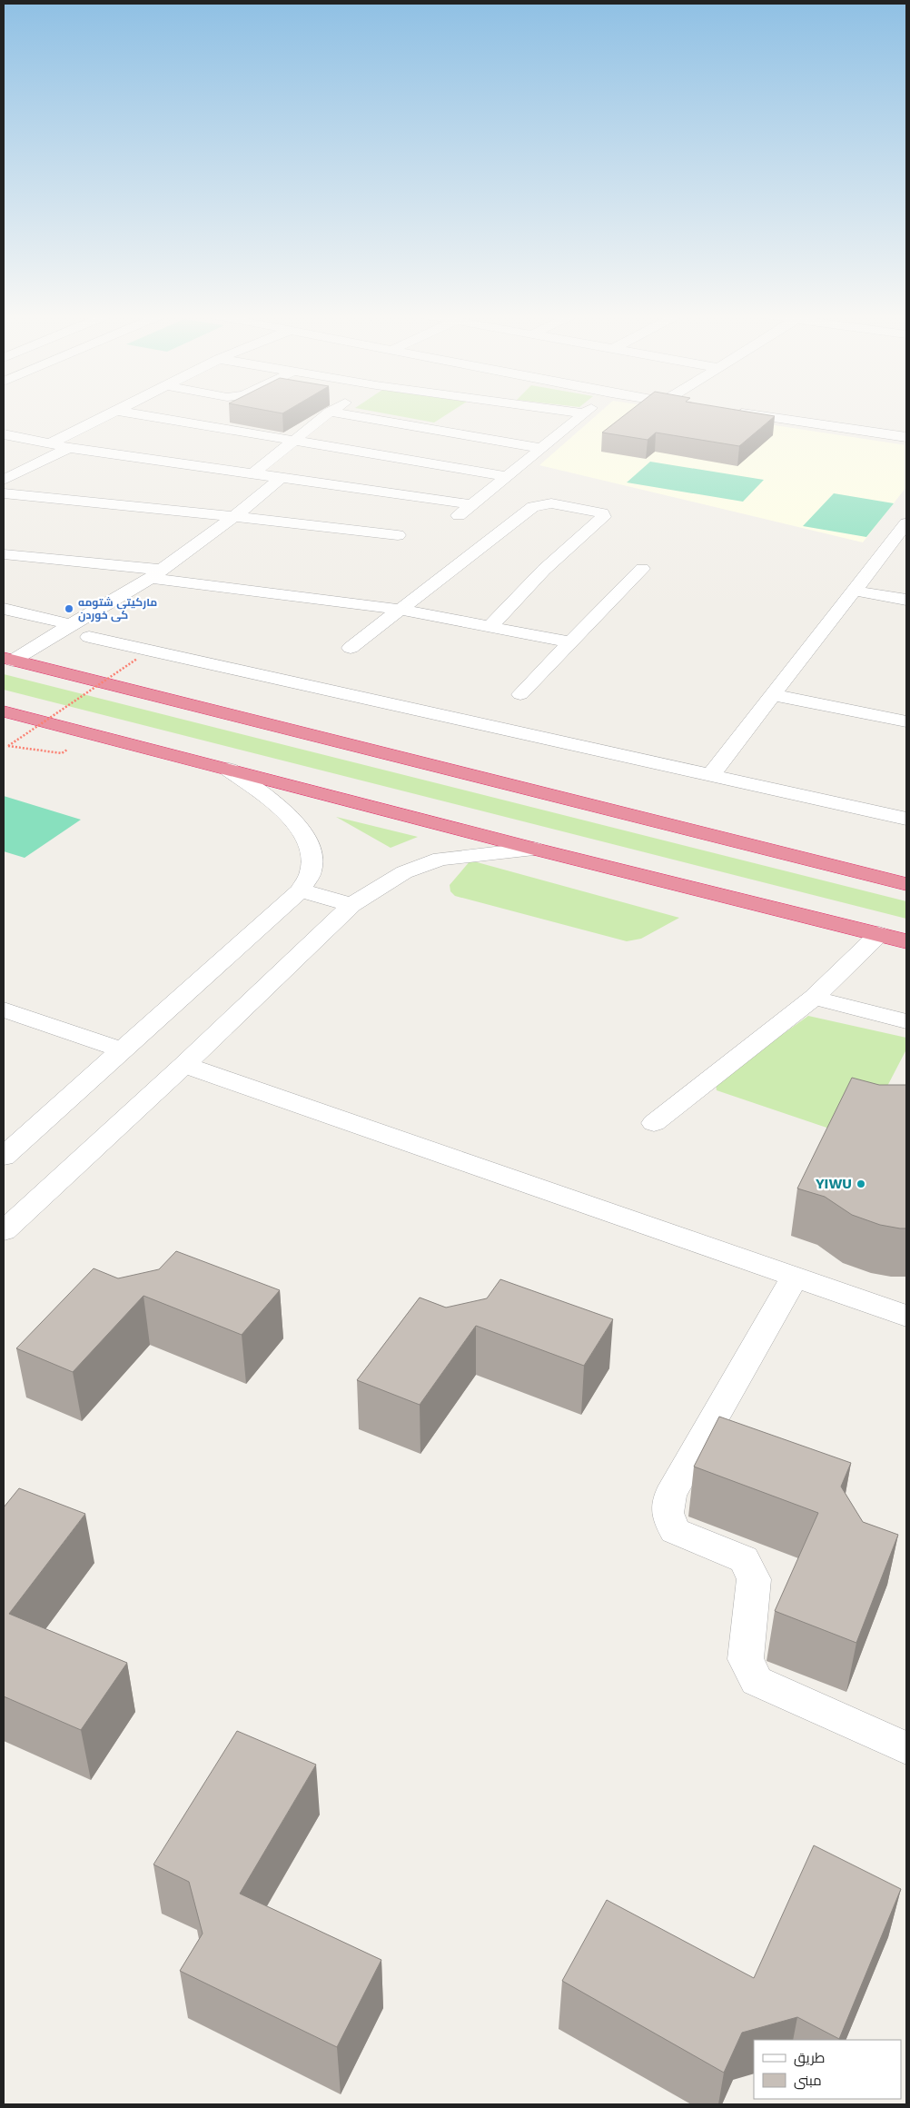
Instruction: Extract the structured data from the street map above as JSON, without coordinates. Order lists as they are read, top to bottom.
{
  "places": ["مارکیتی شتومه کی خوردن", "YIWU"],
  "legend": ["طريق", "مبنى"]
}
